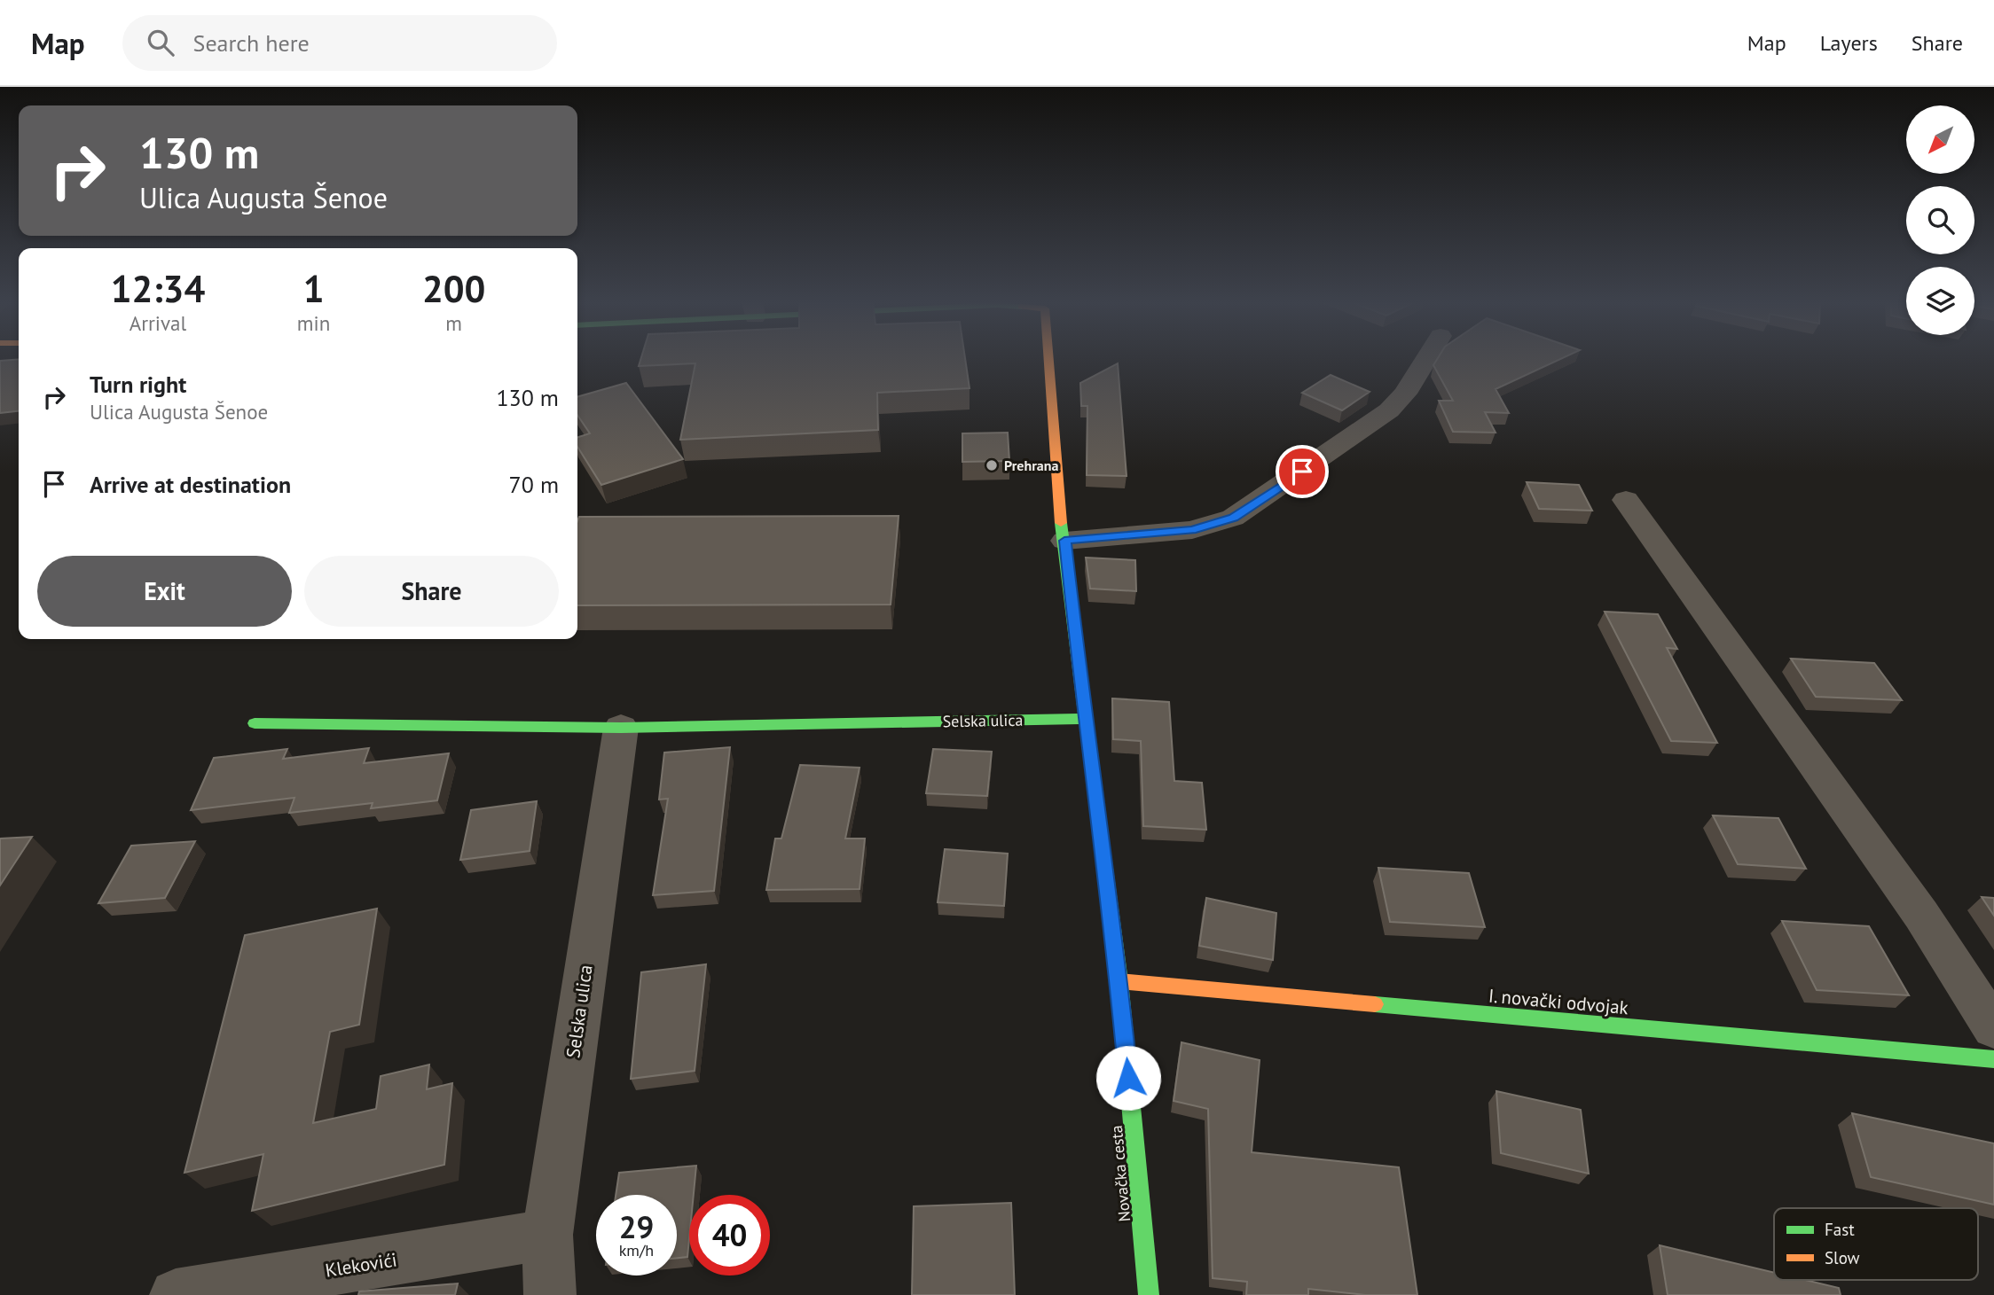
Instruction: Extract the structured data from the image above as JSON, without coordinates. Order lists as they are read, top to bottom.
{
  "streets": {
    "street": [
      "Selska ulica",
      "I. novački odvojak",
      "Novačka cesta",
      "Klekovići"
    ]
  },
  "crossings": [
    ["Selska ulica", "Novačka cesta"],
    ["Selska ulica", "Klekovići"],
    ["I. novački odvojak", "Novačka cesta"]
  ],
  "places": ["Prehrana"],
  "legend": ["Fast", "Slow"],
  "north": "bottom left",
  "page": {
    "header": "Map",
    "search": "Search here",
    "nav": ["Map", "Layers", "Share"],
    "turn": ["130 m", "Ulica Augusta Šenoe"],
    "eta": [
      "12:34",
      "Arrival",
      "1",
      "min",
      "200",
      "m"
    ],
    "list": [
      {
        "name": "Turn right",
        "note": "Ulica Augusta Šenoe",
        "value": "130 m"
      },
      {
        "name": "Arrive at destination",
        "value": "70 m"
      }
    ],
    "buttons": ["Exit", "Share"],
    "speed": "29 km/h",
    "limit": "40"
  }
}
